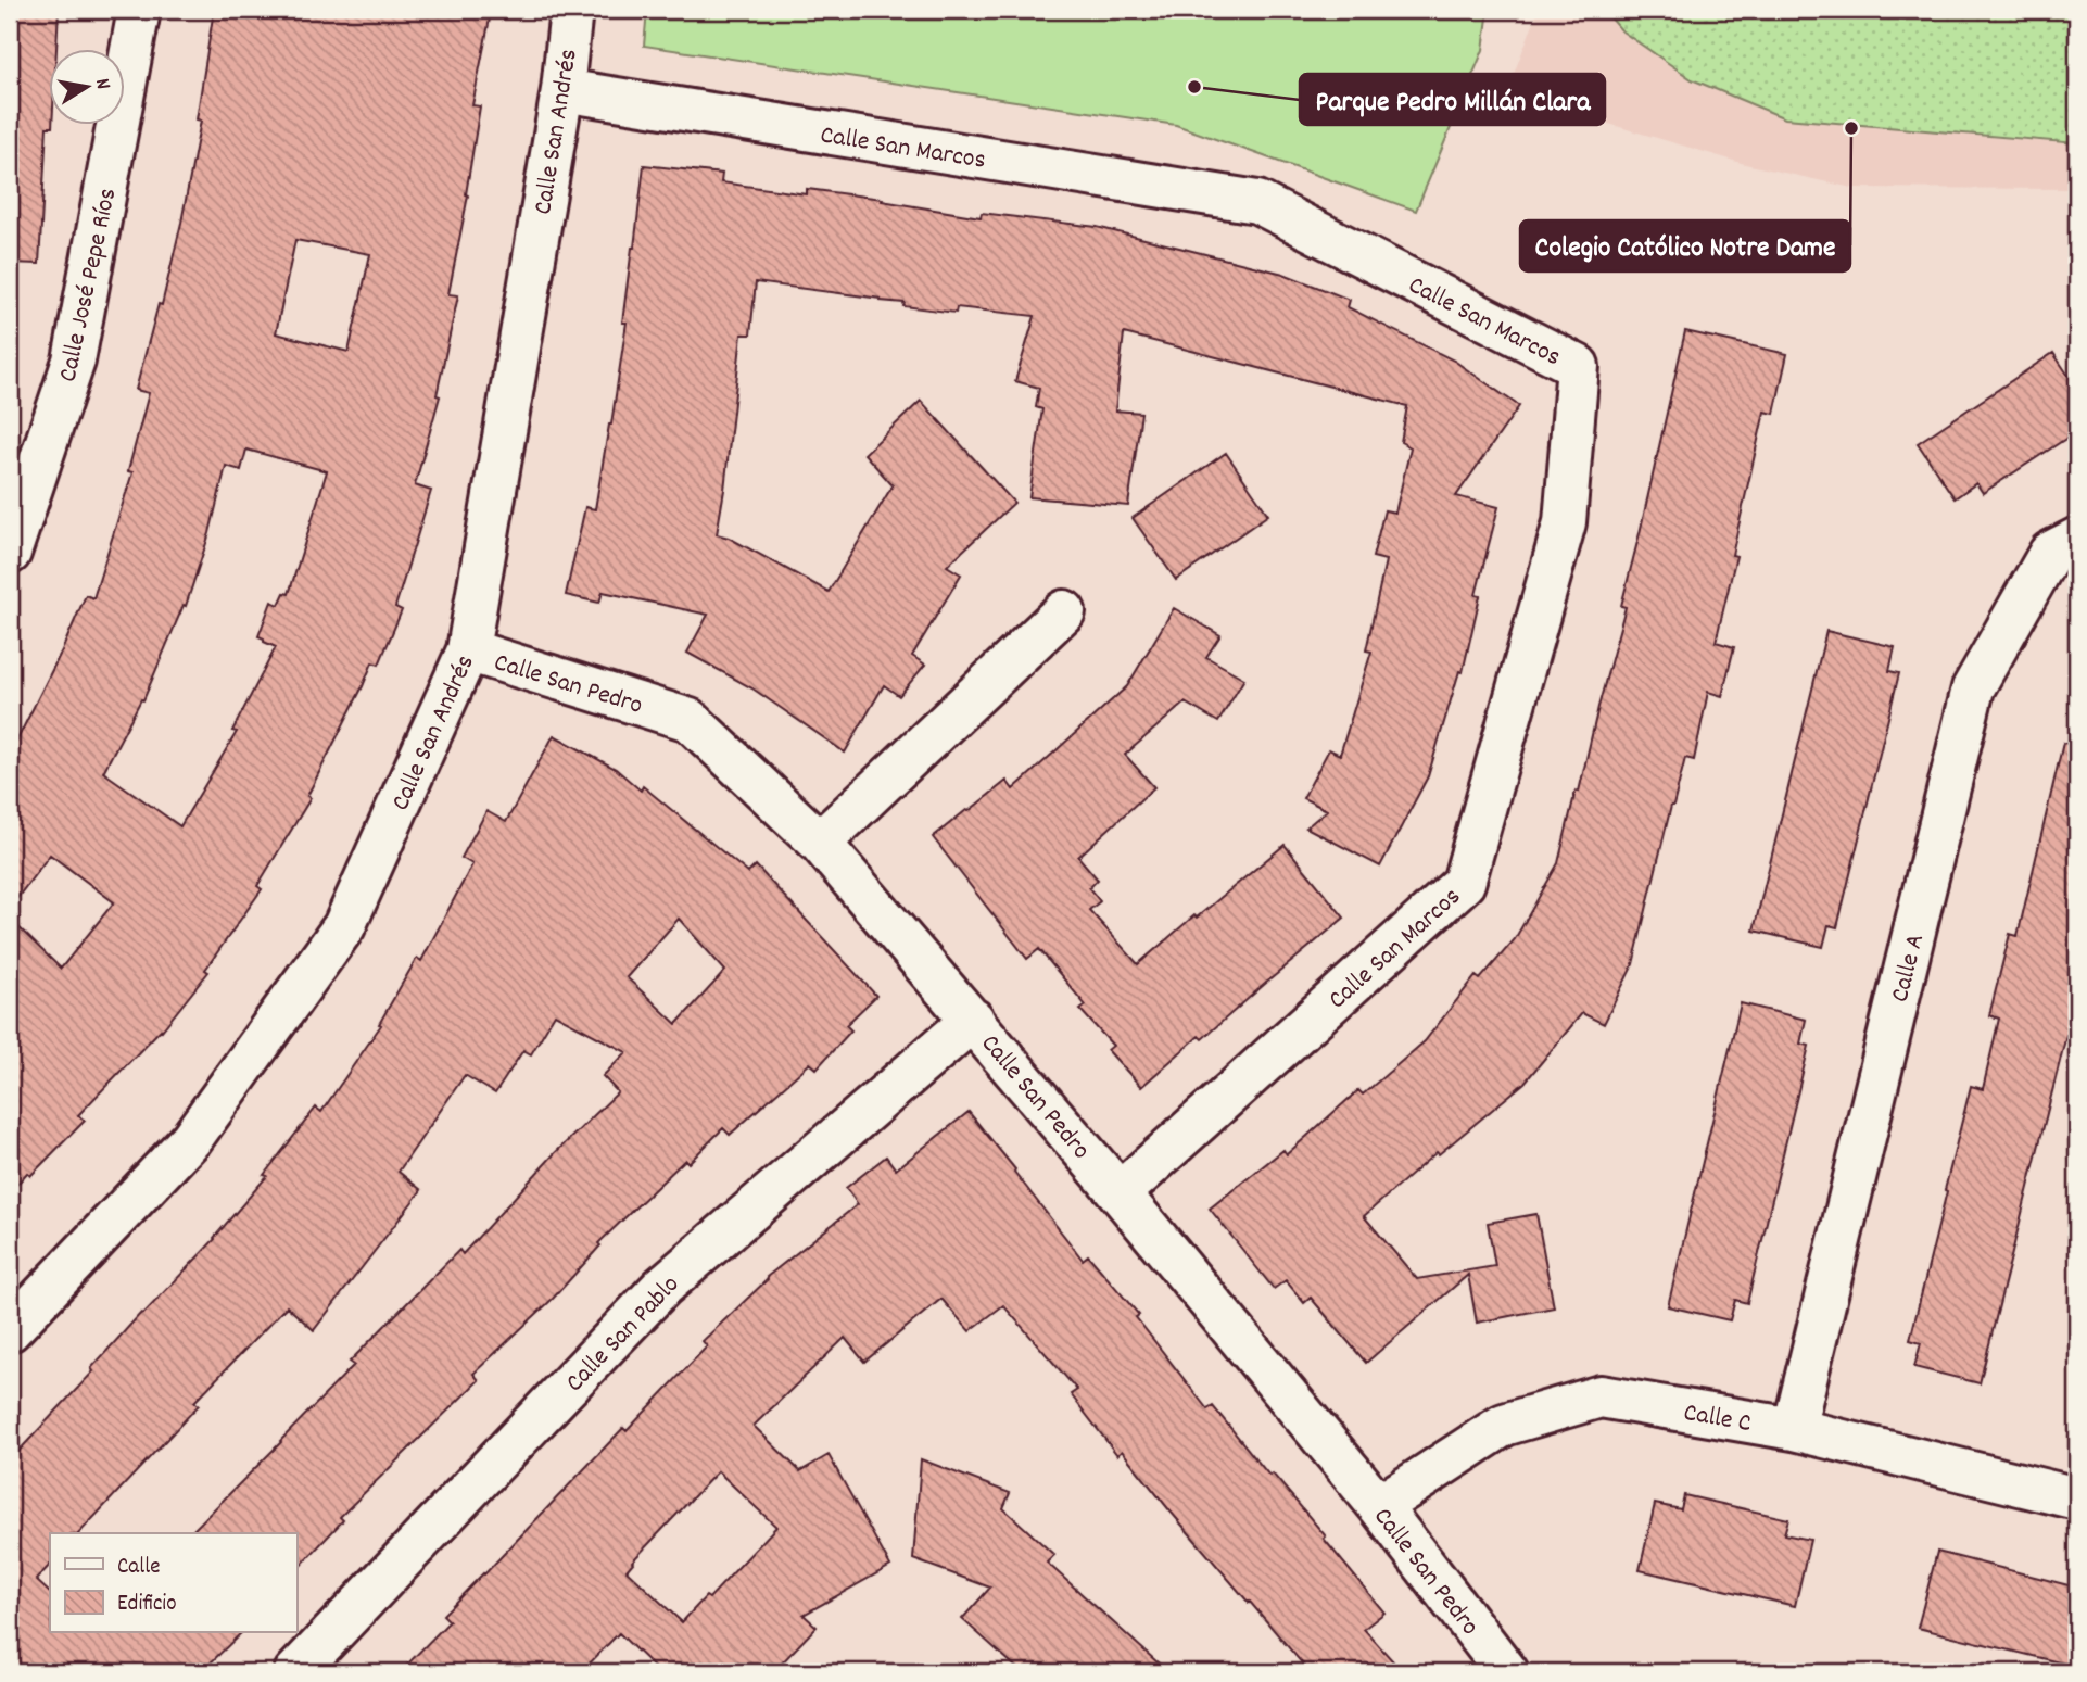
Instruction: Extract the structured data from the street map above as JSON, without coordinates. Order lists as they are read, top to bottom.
{
  "streets": {
    "street": [
      "Calle San Andrés",
      "Calle San Marcos",
      "Calle José Pepe Ríos",
      "Calle San Pedro",
      "Calle A",
      "Calle San Pablo",
      "Calle C"
    ]
  },
  "crossings": [
    ["Calle San Andrés", "Calle San Marcos"],
    ["Calle San Andrés", "Calle San Pedro"],
    ["Calle San Marcos", "Calle San Pedro"],
    ["Calle San Pedro", "Calle San Pablo"],
    ["Calle San Pedro", "Calle C"],
    ["Calle A", "Calle C"]
  ],
  "places": ["Parque Pedro Millán Clara", "Colegio Católico Notre Dame"],
  "legend": ["Calle", "Edificio"],
  "north": "right"
}
